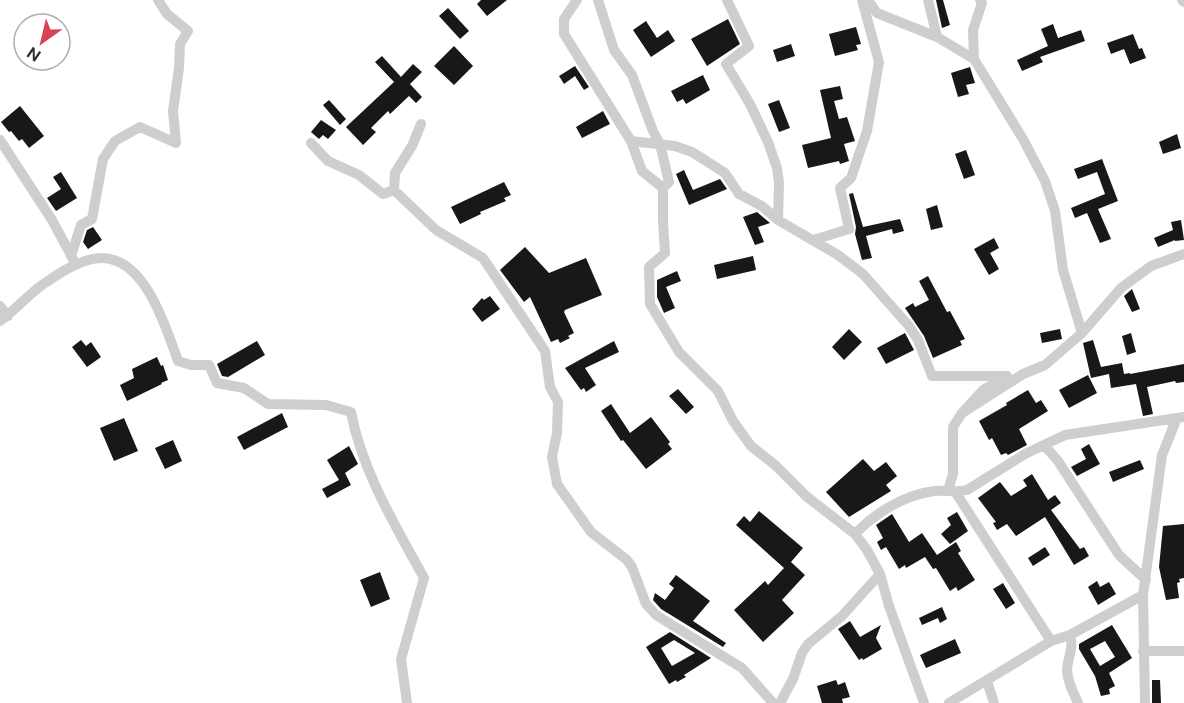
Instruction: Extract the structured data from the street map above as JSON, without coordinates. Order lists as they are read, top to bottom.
{
  "north": "bottom left"
}
